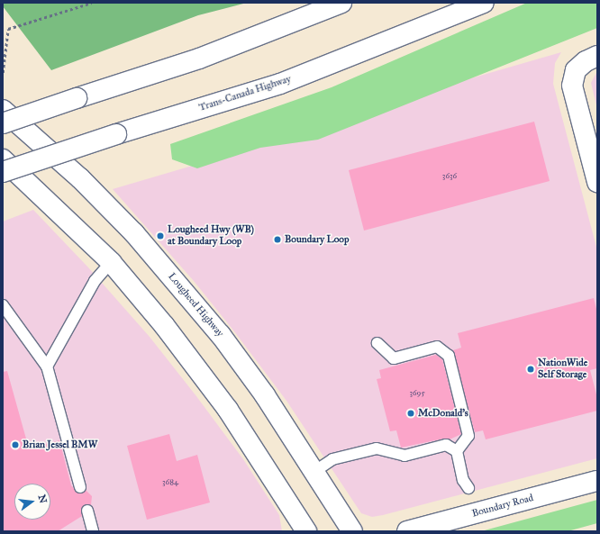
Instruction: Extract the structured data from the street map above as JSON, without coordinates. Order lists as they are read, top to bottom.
{
  "streets": {
    "main road": ["Trans-Canada Highway", "Lougheed Highway", "Boundary Road"]
  },
  "places": [
    "Lougheed Hwy (WB) at Boundary Loop",
    "Boundary Loop",
    "NationWide Self Storage",
    "McDonald's",
    "Brian Jessel BMW"
  ],
  "house_numbers": ["3636", "3695", "3684"],
  "north": "right"
}
